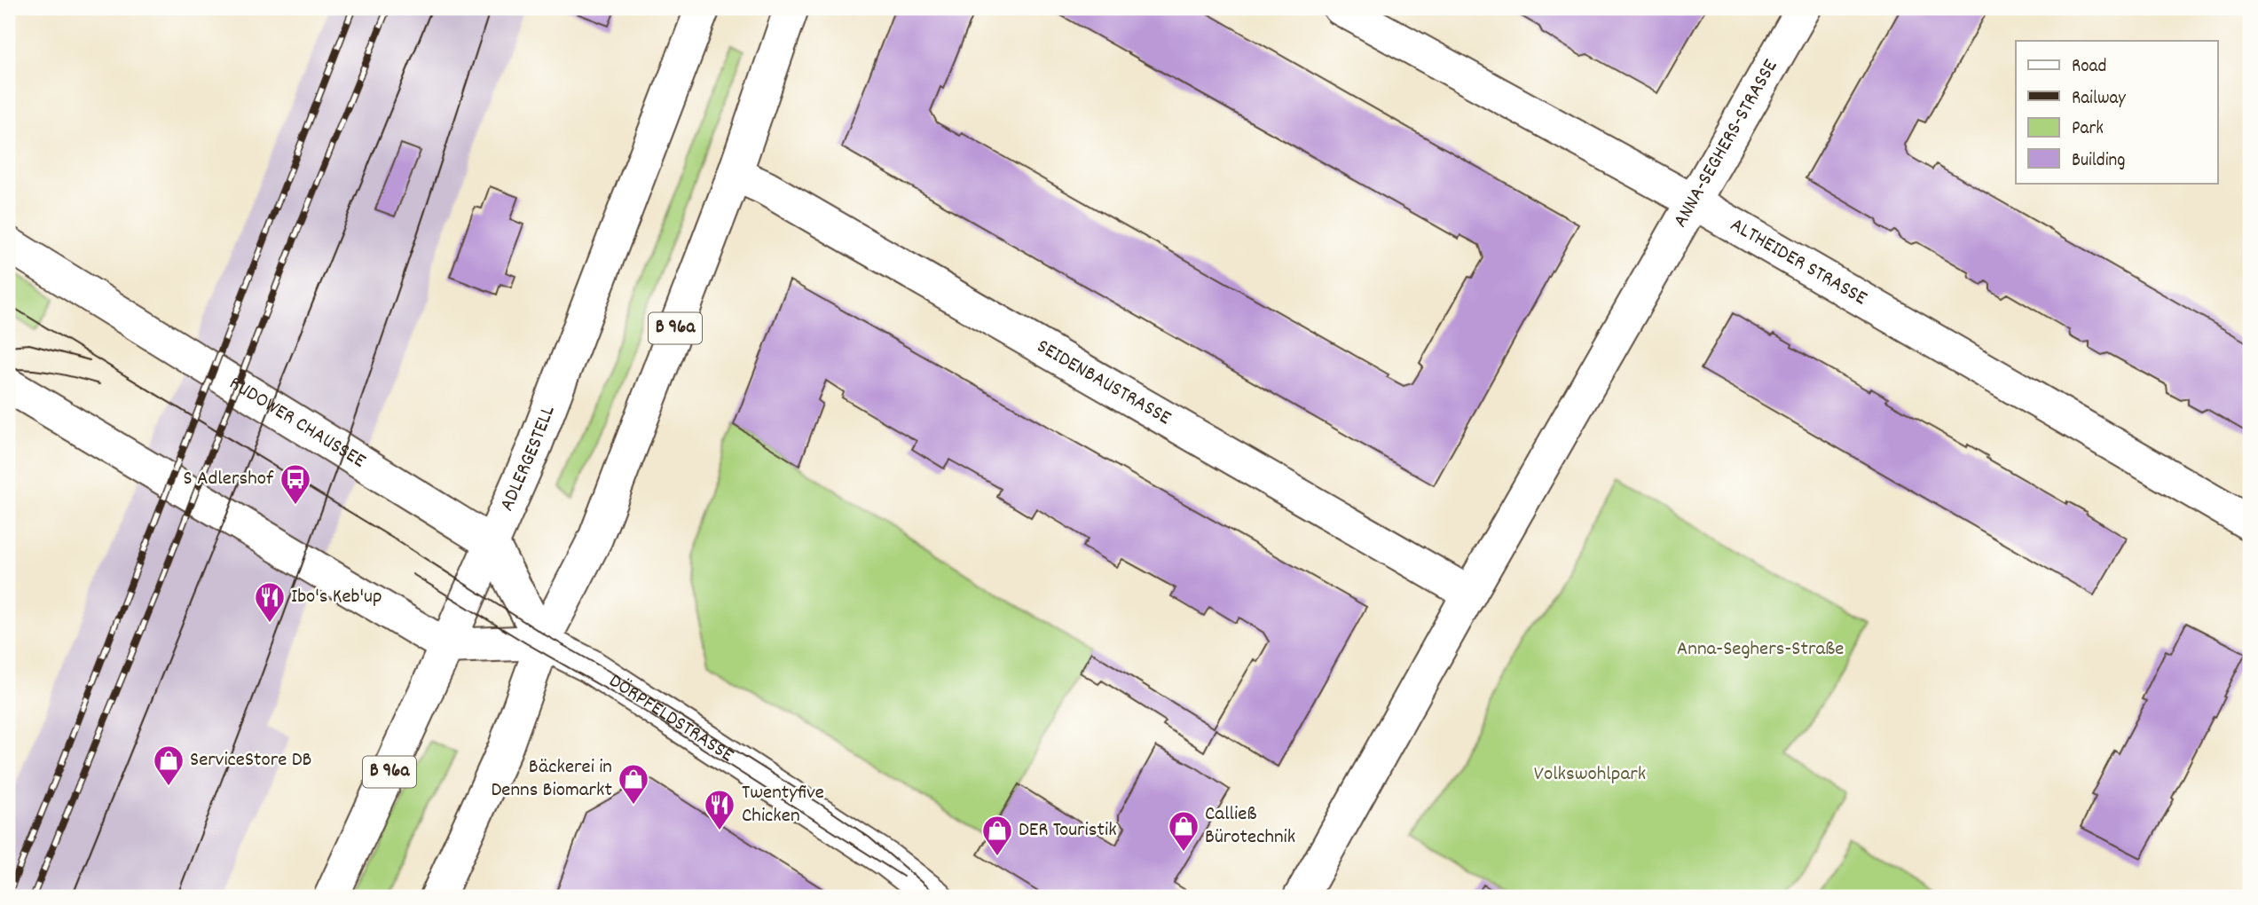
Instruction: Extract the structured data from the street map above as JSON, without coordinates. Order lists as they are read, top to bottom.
{
  "streets": {
    "street": [
      "ANNA-SEGHERS-STRASSE",
      "ALTHEIDER STRASSE",
      "B 96a",
      "SEIDENBAUSTRASSE",
      "RUDOWER CHAUSSEE",
      "ADLERGESTELL",
      "DÖRPFELDSTRASSE"
    ]
  },
  "crossings": [
    ["ANNA-SEGHERS-STRASSE", "ALTHEIDER STRASSE"],
    ["ANNA-SEGHERS-STRASSE", "SEIDENBAUSTRASSE"],
    ["B 96a", "SEIDENBAUSTRASSE"],
    ["B 96a", "DÖRPFELDSTRASSE"],
    ["RUDOWER CHAUSSEE", "ADLERGESTELL"],
    ["ADLERGESTELL", "DÖRPFELDSTRASSE"]
  ],
  "parks": ["Anna-Seghers-Straße", "Volkswohlpark"],
  "places": {
    "bus stop": ["S Adlershof"],
    "restaurant": ["Ibo's Keb'up", "Twentyfive Chicken"],
    "shop": [
      "ServiceStore DB",
      "Bäckerei in Denns Biomarkt",
      "Calließ Bürotechnik",
      "DER Touristik"
    ]
  },
  "legend": [
    "Road",
    "Railway",
    "Park",
    "Building"
  ]
}
